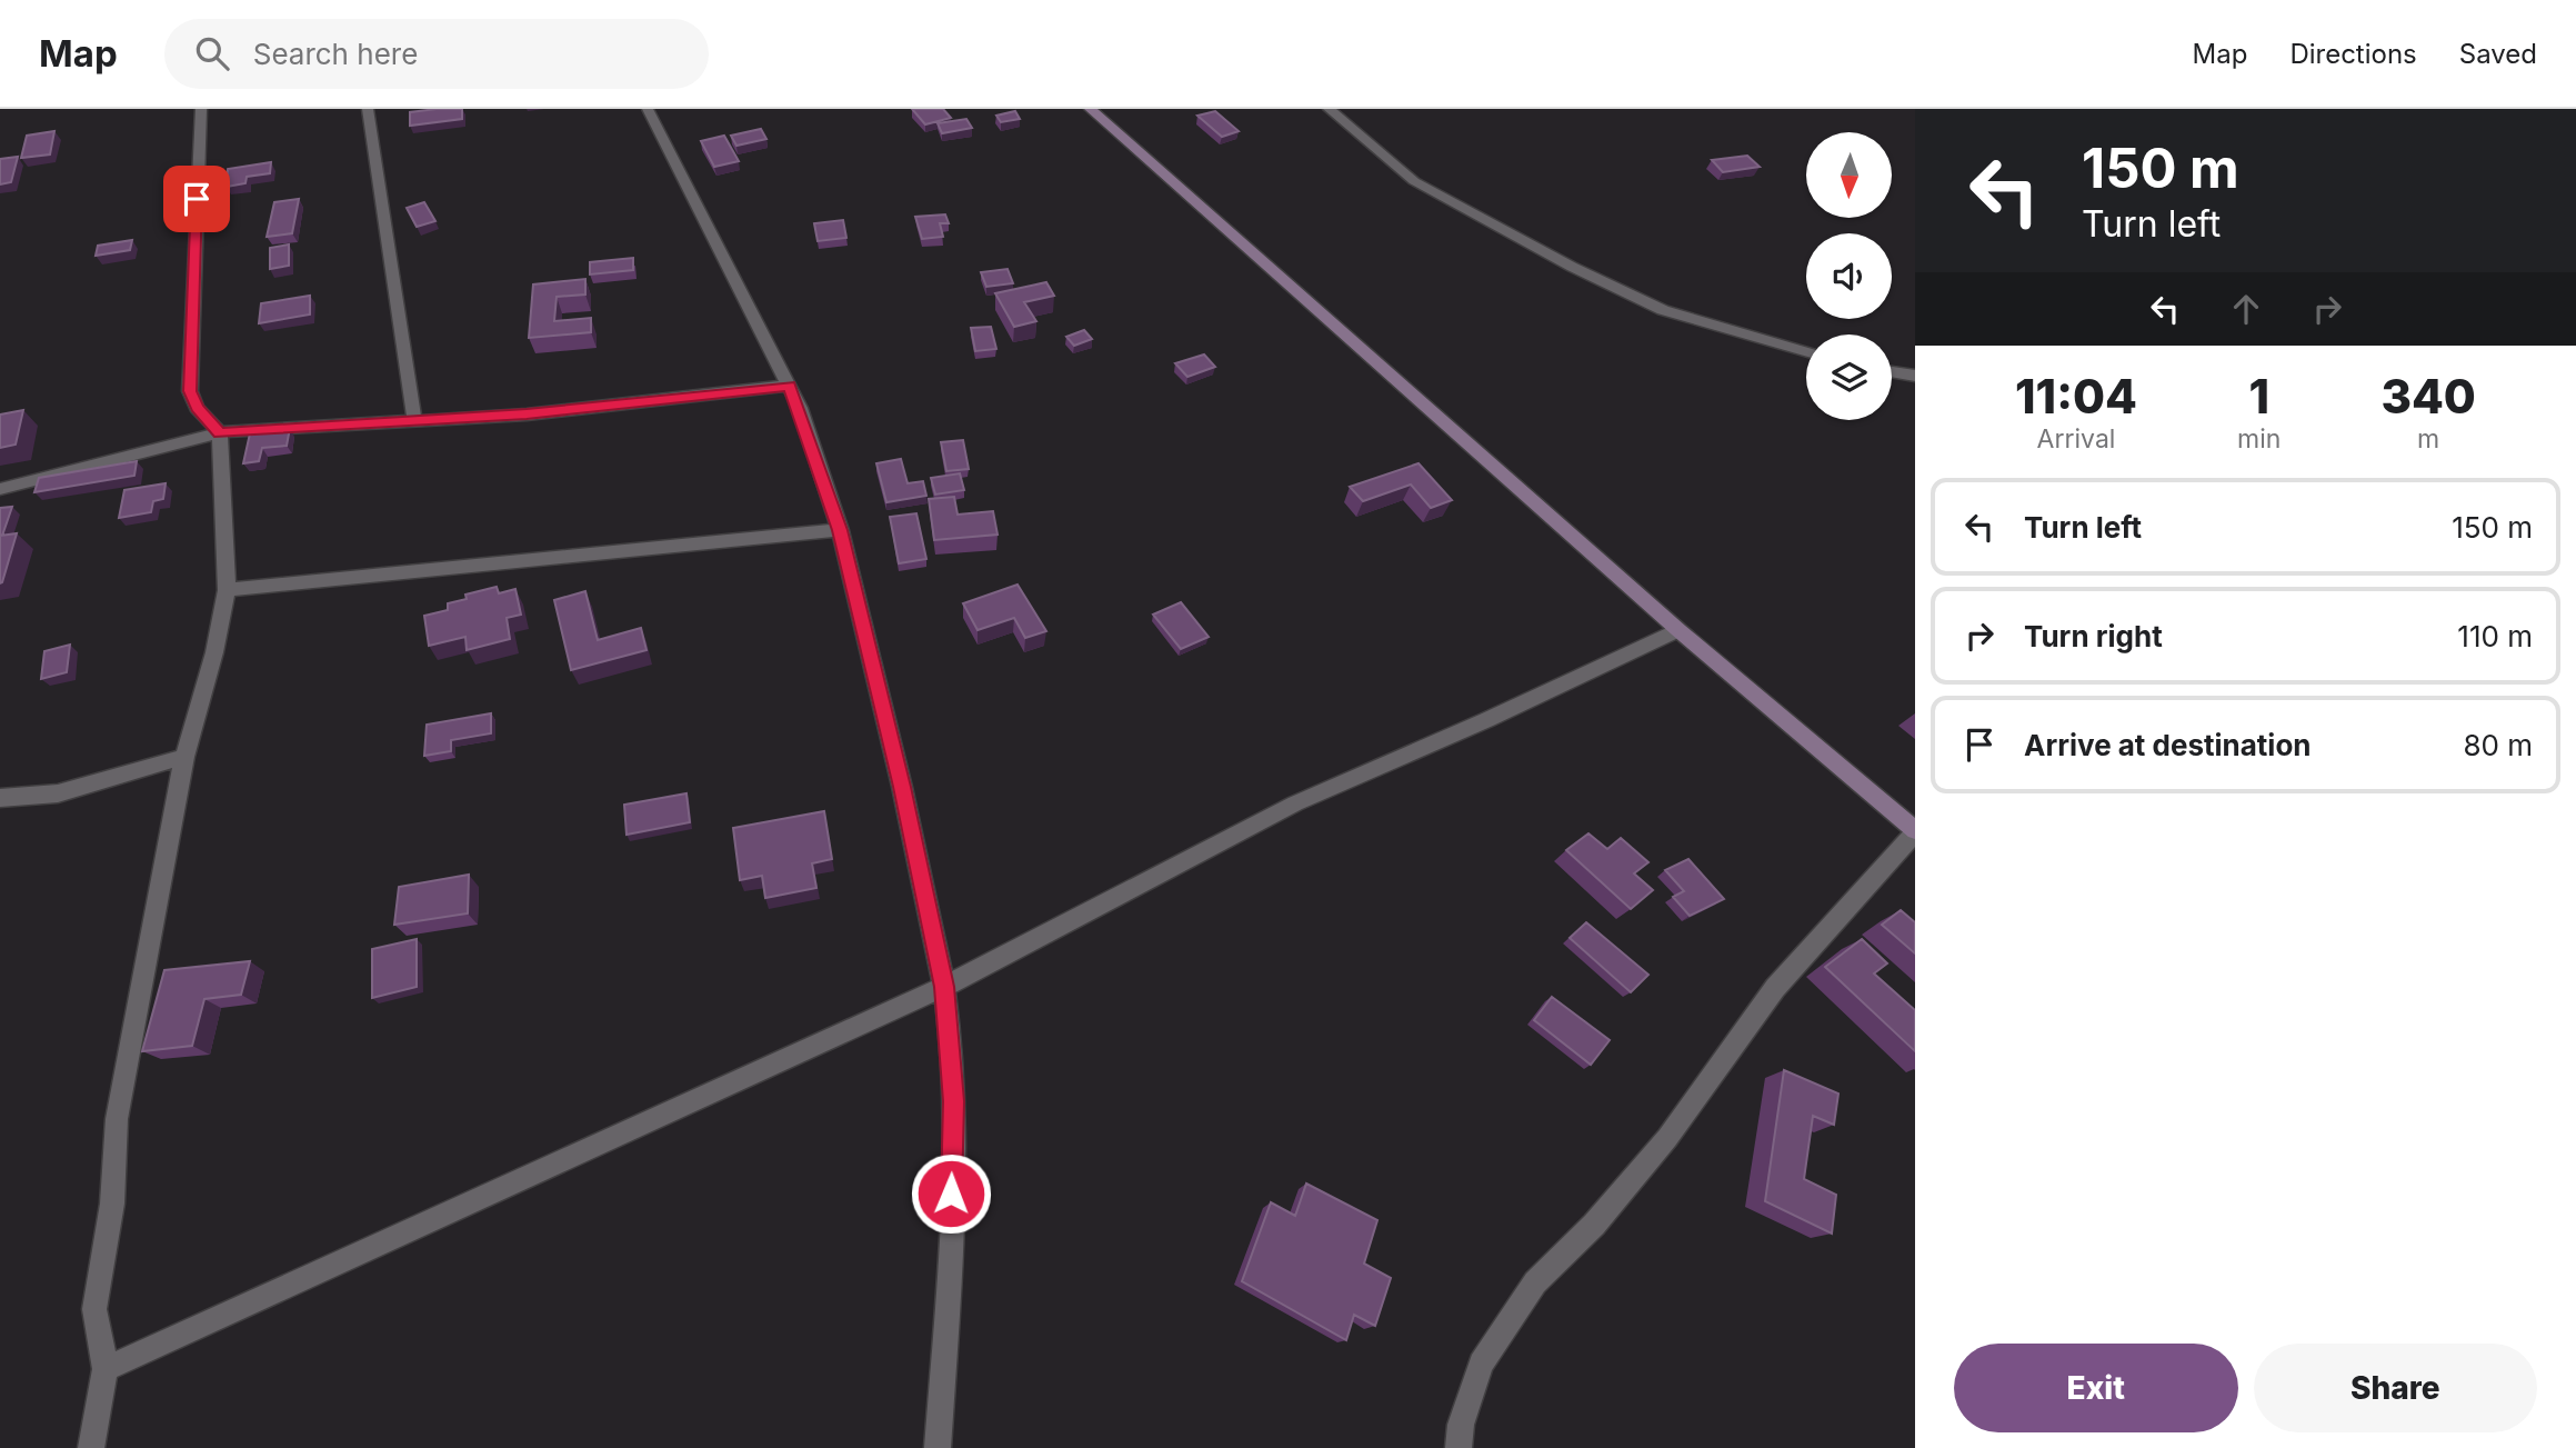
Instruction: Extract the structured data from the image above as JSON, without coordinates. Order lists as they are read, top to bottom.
{
  "north": "bottom",
  "page": {
    "header": "Map",
    "search": "Search here",
    "nav": ["Map", "Directions", "Saved"],
    "turn": ["150 m", "Turn left"],
    "eta": [
      "11:04",
      "Arrival",
      "1",
      "min",
      "340",
      "m"
    ],
    "list": [
      {
        "name": "Turn left",
        "value": "150 m"
      },
      {
        "name": "Turn right",
        "value": "110 m"
      },
      {
        "name": "Arrive at destination",
        "value": "80 m"
      }
    ],
    "buttons": ["Exit", "Share"]
  }
}
